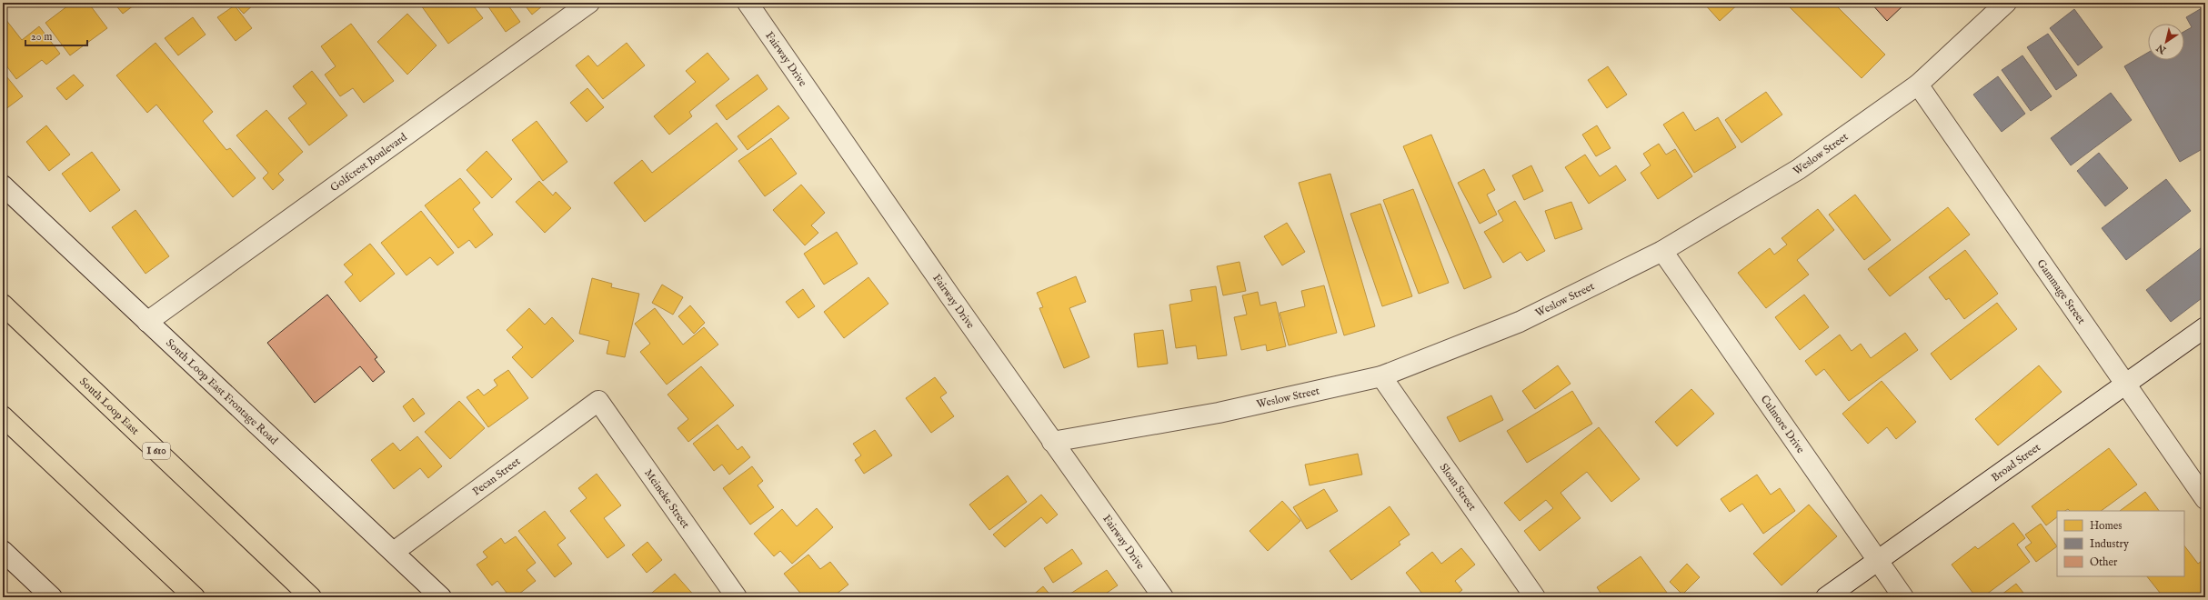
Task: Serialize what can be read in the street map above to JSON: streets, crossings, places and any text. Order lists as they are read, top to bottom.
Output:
{
  "streets": {
    "highway": ["South Loop East", "I 610"],
    "street": [
      "Fairway Drive",
      "Weslow Street",
      "Golfcrest Boulevard",
      "Gammage Street",
      "South Loop East Frontage Road",
      "Culmore Drive",
      "Broad Street",
      "Pecan Street",
      "Sloan Street",
      "Meineke Street"
    ]
  },
  "crossings": [
    ["Fairway Drive", "Weslow Street"],
    ["Weslow Street", "Gammage Street"],
    ["Weslow Street", "Culmore Drive"],
    ["Weslow Street", "Sloan Street"],
    ["Golfcrest Boulevard", "South Loop East Frontage Road"],
    ["Gammage Street", "Broad Street"],
    ["South Loop East Frontage Road", "Pecan Street"],
    ["Culmore Drive", "Broad Street"],
    ["Pecan Street", "Meineke Street"]
  ],
  "legend": ["Homes", "Industry", "Other"],
  "scale_bar": "20 m",
  "north": "bottom left"
}
